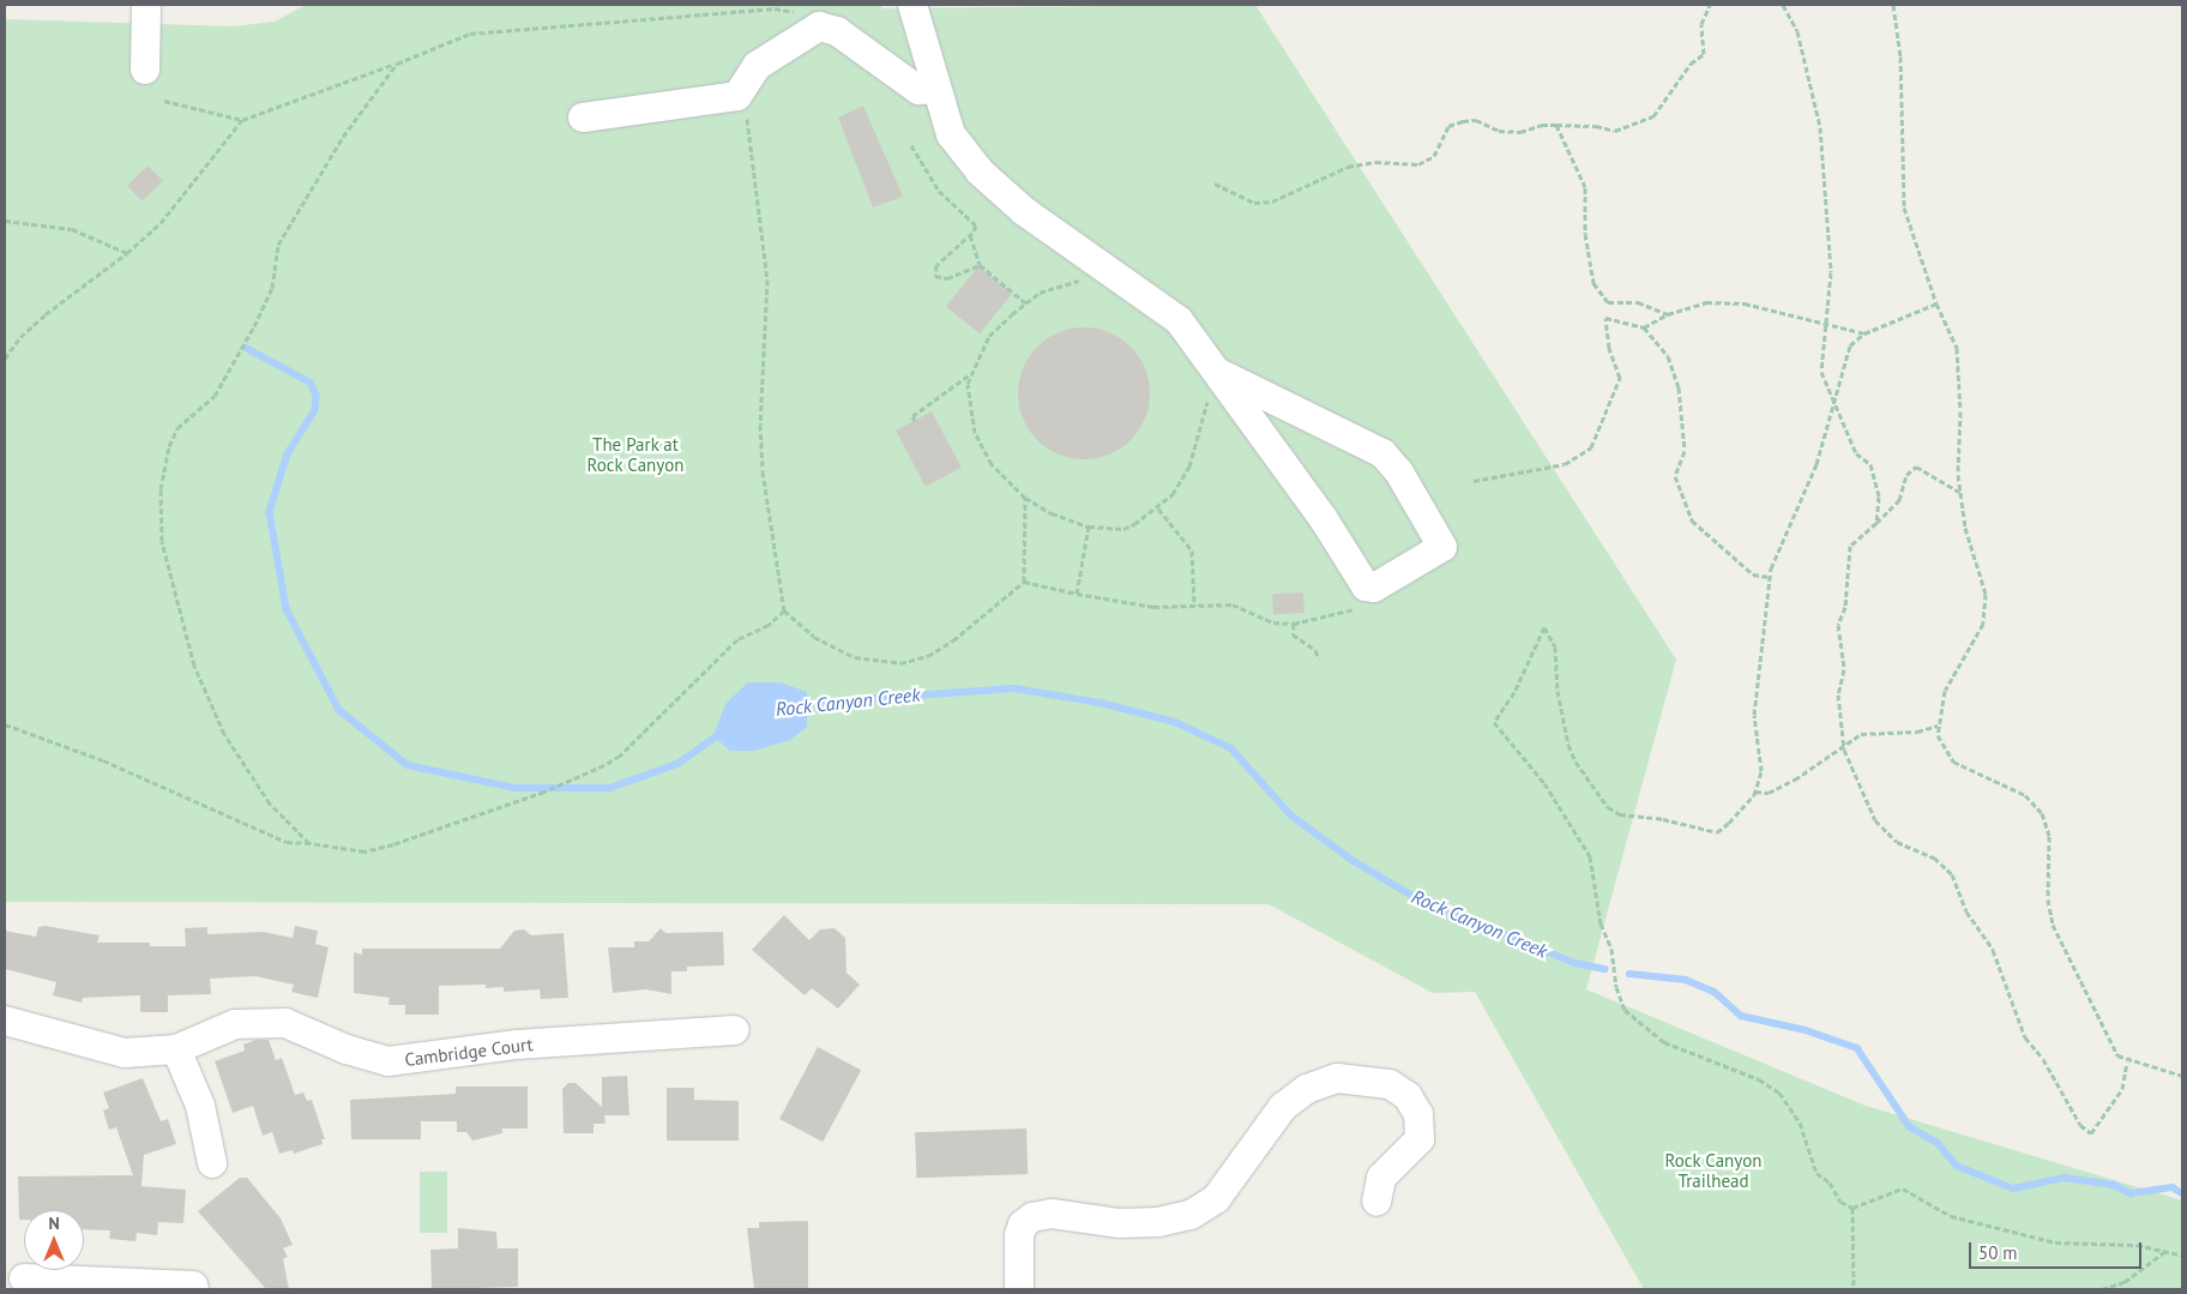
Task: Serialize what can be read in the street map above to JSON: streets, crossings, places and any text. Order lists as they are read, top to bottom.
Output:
{
  "streets": {
    "street": ["Cambridge Court"]
  },
  "water": ["Rock Canyon Creek"],
  "parks": ["The Park at Rock Canyon", "Rock Canyon Trailhead"],
  "scale_bar": "50 m",
  "north": "top"
}
